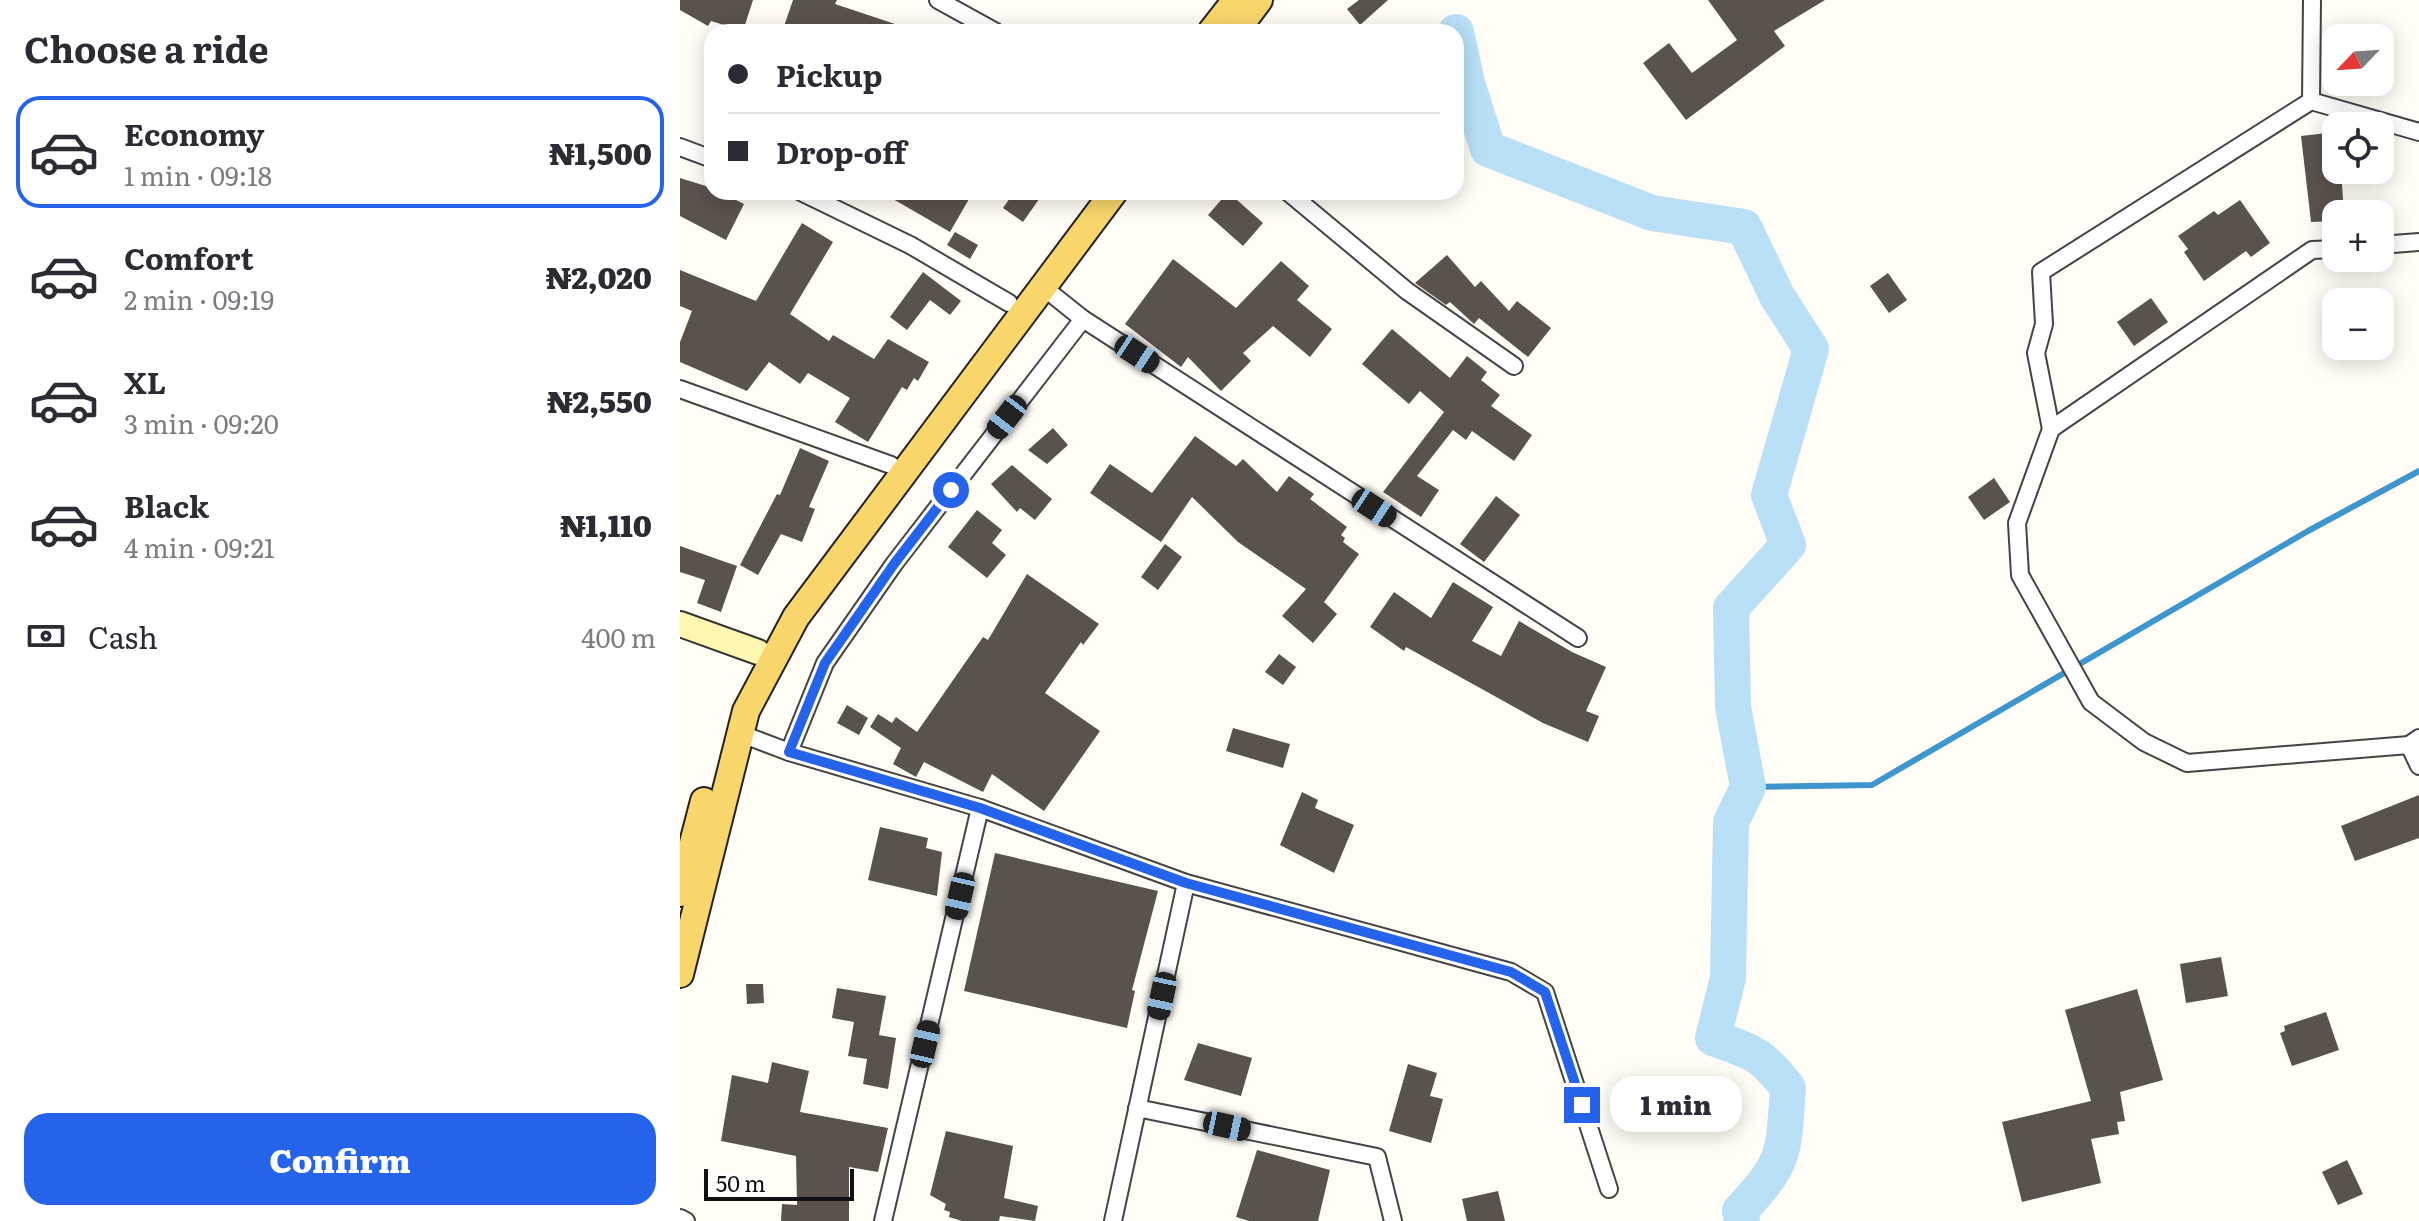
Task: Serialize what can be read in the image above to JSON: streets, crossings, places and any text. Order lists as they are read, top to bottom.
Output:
{
  "scale_bar": "50 m",
  "north": "bottom left",
  "page": {
    "heading": "Choose a ride",
    "map_buttons": ["+", "−"],
    "banner": ["Pickup", "Drop-off"],
    "list": [
      {
        "name": "Economy",
        "note": "1 min · 09:18",
        "value": "₦1,500"
      },
      {
        "name": "Comfort",
        "note": "2 min · 09:19",
        "value": "₦2,020"
      },
      {
        "name": "XL",
        "note": "3 min · 09:20",
        "value": "₦2,550"
      },
      {
        "name": "Black",
        "note": "4 min · 09:21",
        "value": "₦1,110"
      }
    ],
    "pay": ["Cash", "400 m"],
    "bubble": "1 min",
    "buttons": "Confirm",
    "scale": "50 m"
  }
}
